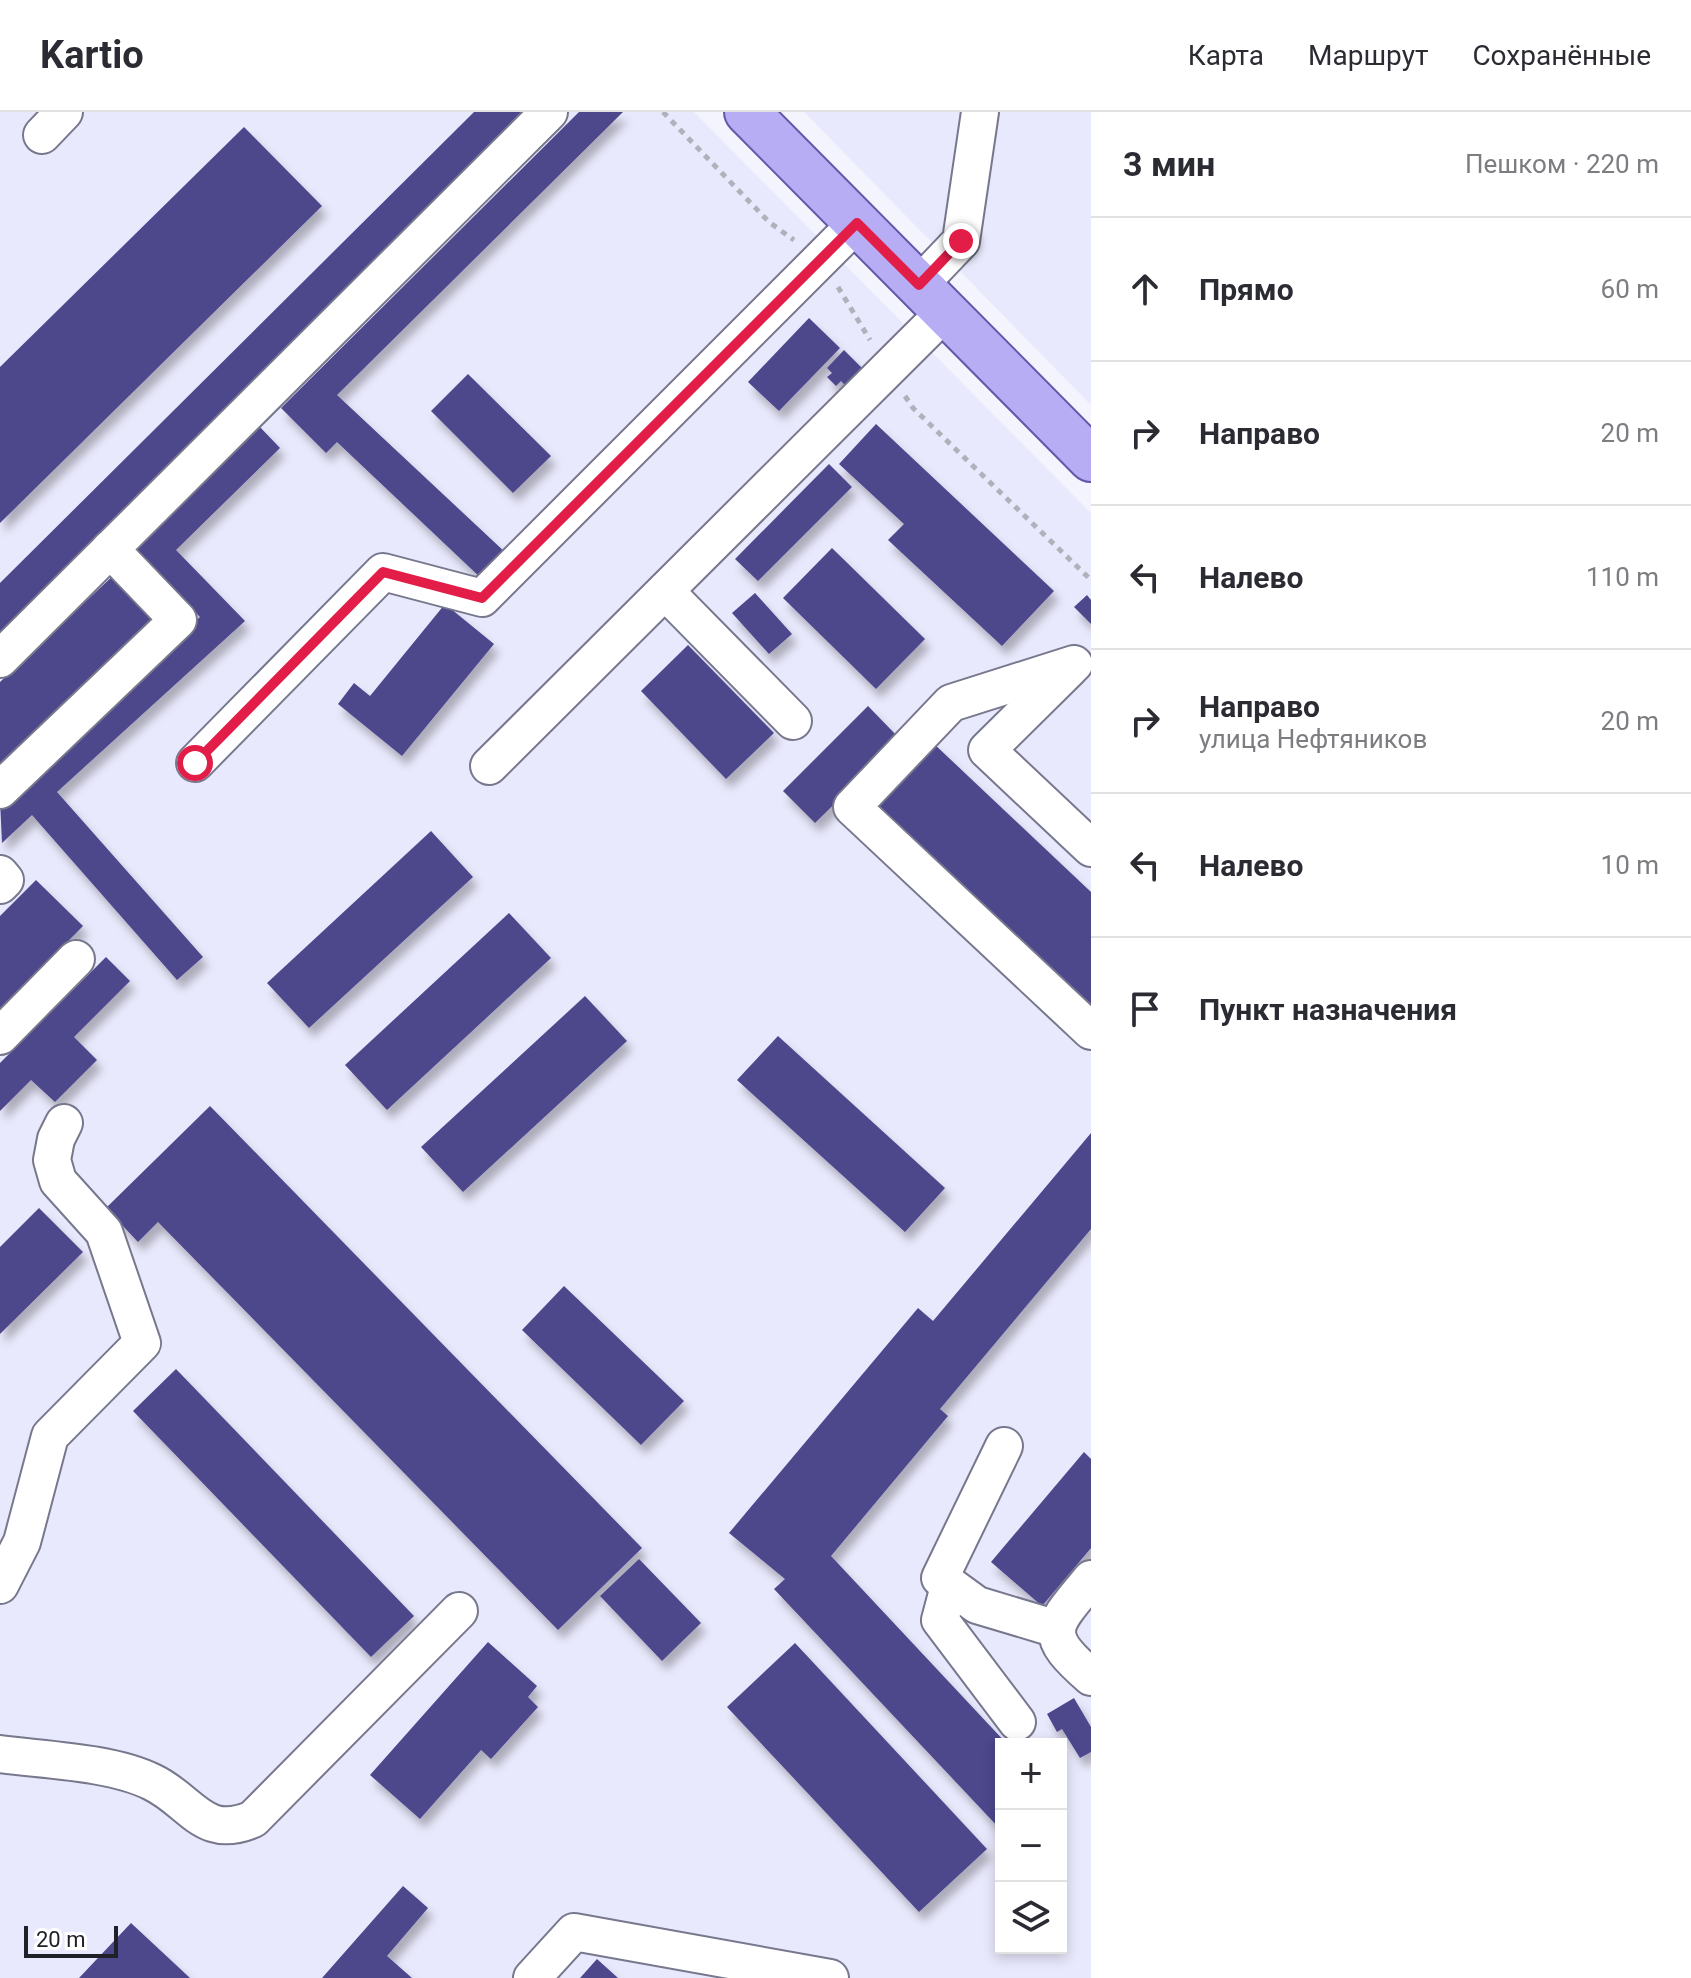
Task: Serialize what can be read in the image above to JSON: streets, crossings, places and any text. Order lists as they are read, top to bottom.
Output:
{
  "scale_bar": "20 m",
  "page": {
    "header": "Kartio",
    "nav": ["Карта", "Маршрут", "Сохранённые"],
    "heading": ["3 мин", "Пешком · 220 m"],
    "list": [
      ["Прямо", "60 m"],
      ["Направо", "20 m"],
      ["Налево", "110 m"],
      ["Направо", "улица Нефтяников", "20 m"],
      ["Налево", "10 m"],
      "Пункт назначения"
    ],
    "map_buttons": ["+", "−"],
    "scale": "20 m"
  }
}
